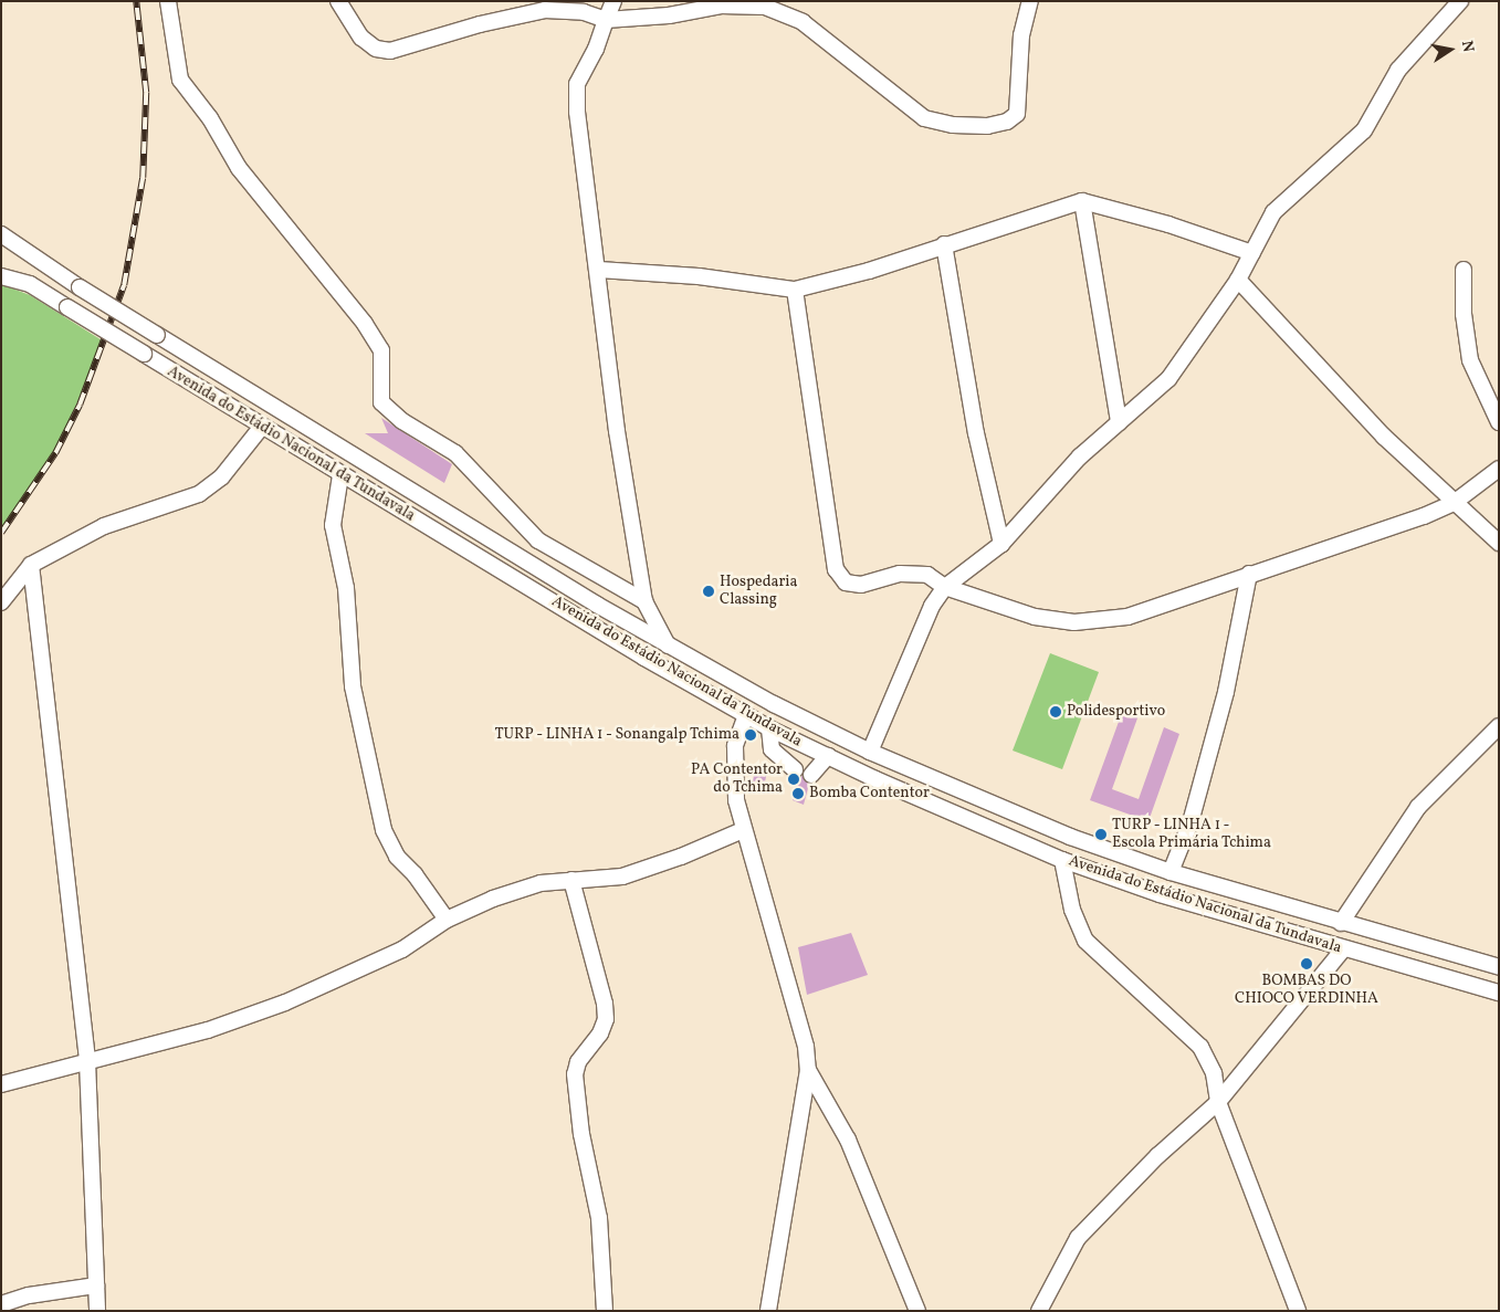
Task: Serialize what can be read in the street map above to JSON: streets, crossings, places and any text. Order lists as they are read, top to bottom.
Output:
{
  "streets": {
    "street": ["Avenida do Estádio Nacional da Tundavala"]
  },
  "places": [
    "Hospedaria Classing",
    "Polidesportivo",
    "TURP - LINHA 1 - Sonangalp Tchima",
    "PA Contentor do Tchima",
    "Bomba Contentor",
    "TURP - LINHA 1 - Escola Primária Tchima",
    "BOMBAS DO CHIOCO VERDINHA"
  ],
  "north": "right"
}
